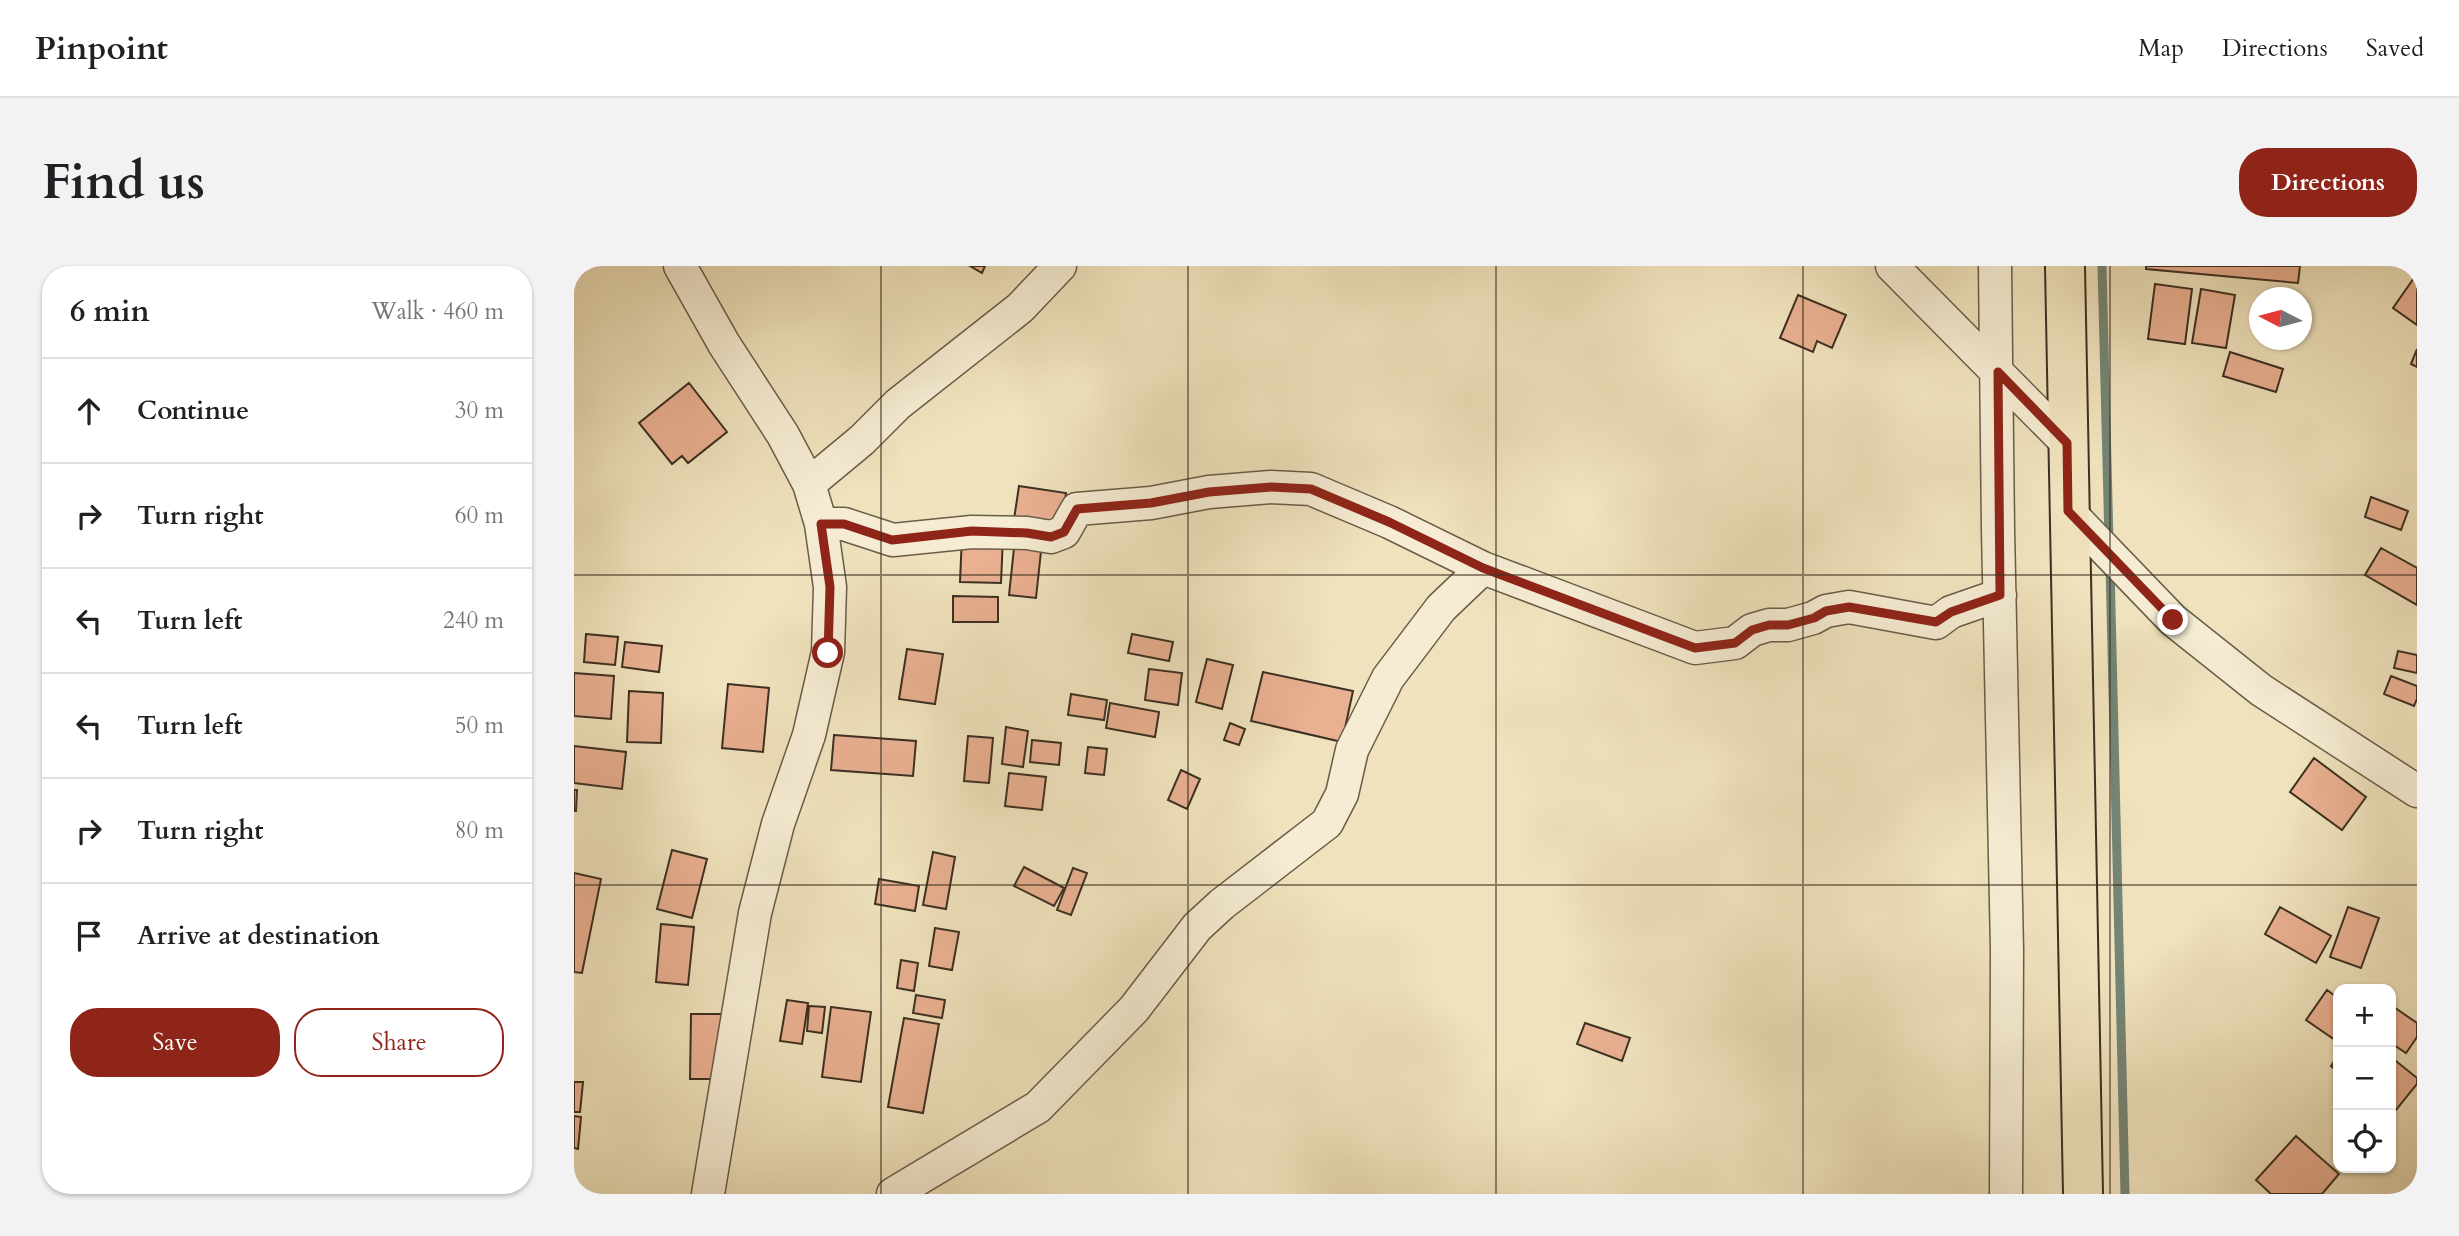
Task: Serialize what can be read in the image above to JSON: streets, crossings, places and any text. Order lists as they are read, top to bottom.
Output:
{
  "north": "left",
  "page": {
    "header": "Pinpoint",
    "nav": ["Map", "Directions", "Saved"],
    "buttons": [
      "Directions",
      ["Save", "Share"]
    ],
    "title": "Find us",
    "heading": ["6 min", "Walk · 460 m"],
    "list": [
      ["Continue", "30 m"],
      ["Turn right", "60 m"],
      ["Turn left", "240 m"],
      ["Turn left", "50 m"],
      ["Turn right", "80 m"],
      "Arrive at destination"
    ],
    "map_buttons": ["+", "−"]
  }
}
